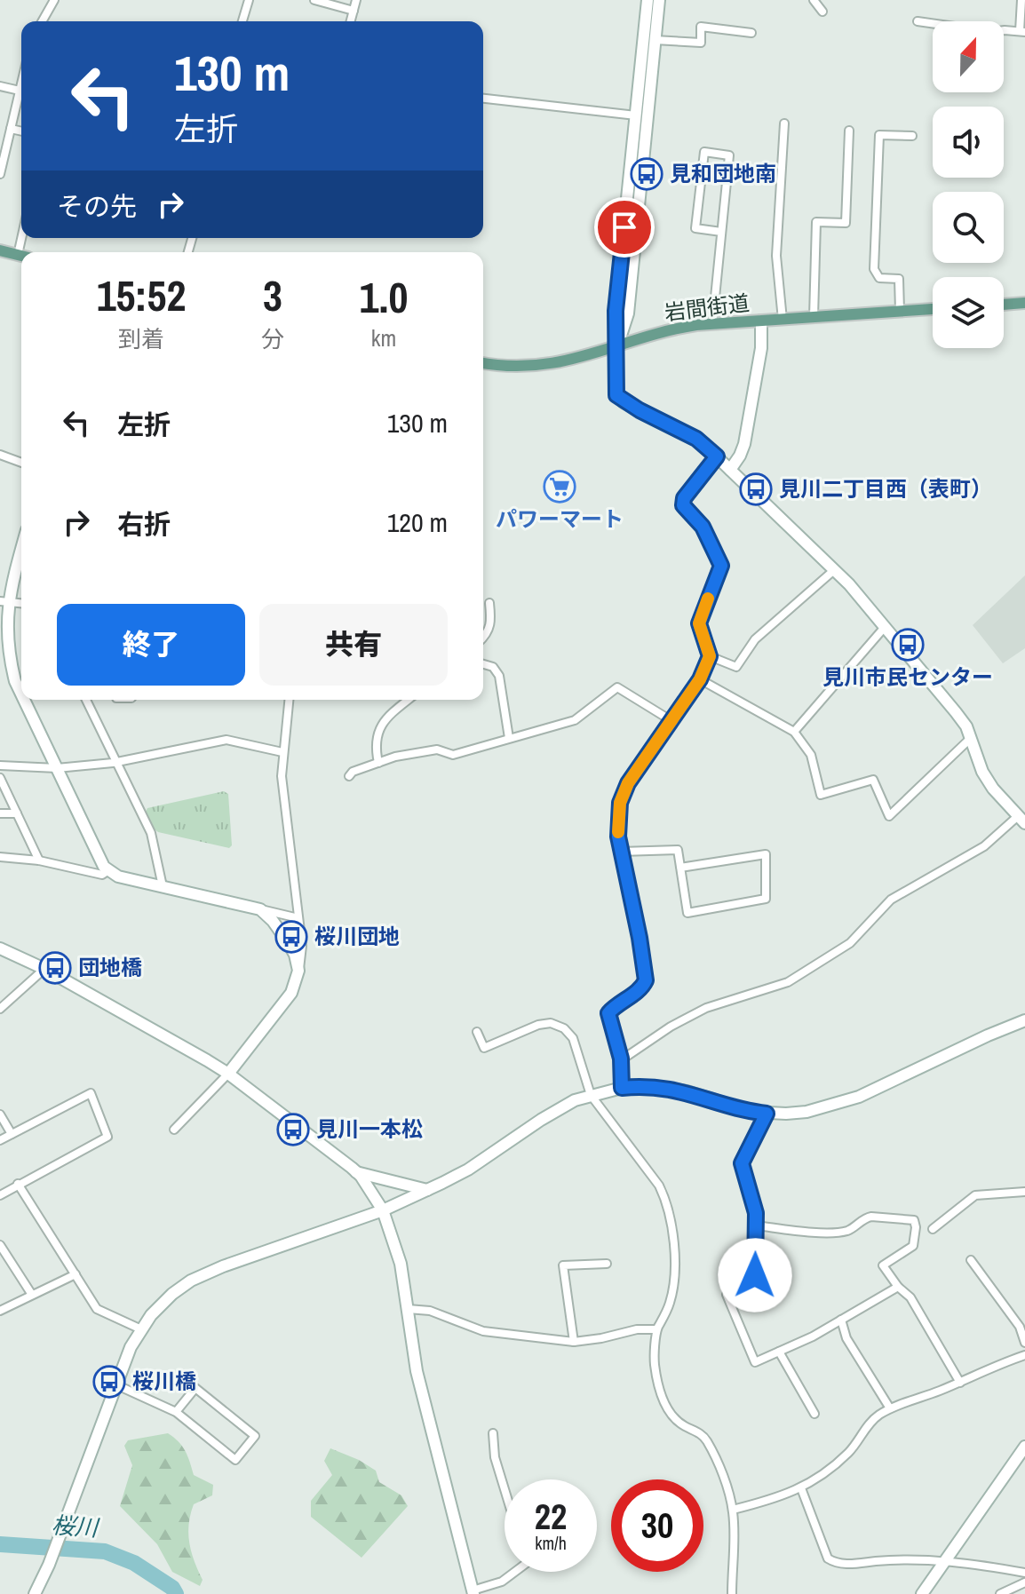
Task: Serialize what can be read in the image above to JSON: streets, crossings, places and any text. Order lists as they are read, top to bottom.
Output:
{
  "streets": {
    "main road": ["岩間街道"]
  },
  "water": ["桜川"],
  "places": {
    "bus stop": [
      "見和団地南",
      "見川二丁目西（表町）",
      "見川市民センター",
      "桜川団地",
      "団地橋",
      "見川一本松",
      "桜川橋"
    ],
    "supermarket": ["パワーマート"]
  },
  "north": "top",
  "page": {
    "turn": ["130 m", "左折"],
    "then": "その先",
    "eta": [
      "15:52",
      "到着",
      "3",
      "分",
      "1.0",
      "km"
    ],
    "list": [
      {
        "name": "左折",
        "value": "130 m"
      },
      {
        "name": "右折",
        "value": "120 m"
      }
    ],
    "buttons": ["終了", "共有"],
    "speed": "22 km/h",
    "limit": "30"
  }
}
